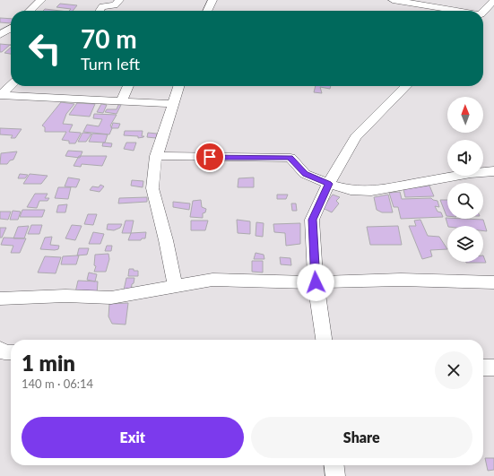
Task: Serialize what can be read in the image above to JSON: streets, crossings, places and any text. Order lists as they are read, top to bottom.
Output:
{
  "north": "top",
  "page": {
    "turn": ["70 m", "Turn left"],
    "heading": ["1 min", "140 m · 06:14"],
    "buttons": ["Exit", "Share"]
  }
}
